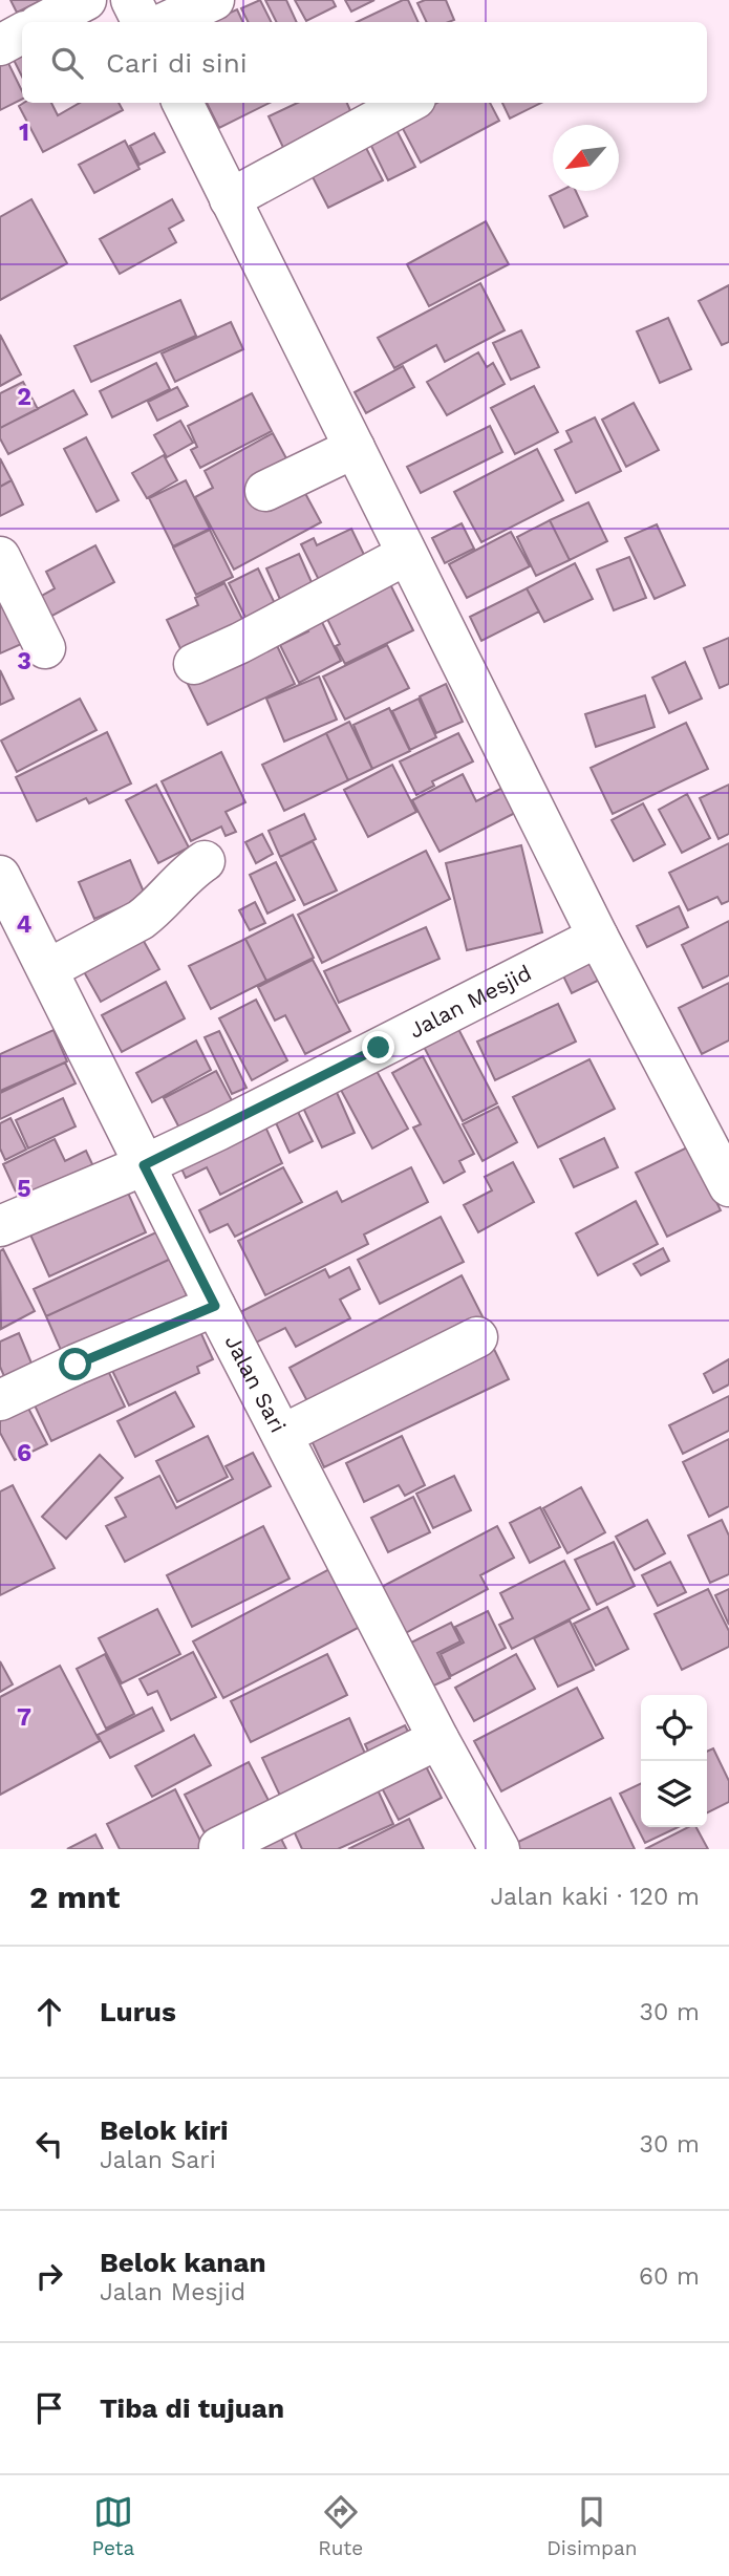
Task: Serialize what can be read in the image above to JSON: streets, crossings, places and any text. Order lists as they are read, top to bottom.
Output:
{
  "streets": {
    "street": ["Jalan Mesjid", "Jalan Sari"]
  },
  "crossings": [
    ["Jalan Mesjid", "Jalan Sari"]
  ],
  "north": "bottom left",
  "page": {
    "search": "Cari di sini",
    "heading": ["2 mnt", "Jalan kaki · 120 m"],
    "list": [
      ["Lurus", "30 m"],
      ["Belok kiri", "Jalan Sari", "30 m"],
      ["Belok kanan", "Jalan Mesjid", "60 m"],
      "Tiba di tujuan"
    ],
    "nav": ["Peta", "Rute", "Disimpan"]
  },
  "grid": {
    "rows": [
      "1",
      "2",
      "3",
      "4",
      "5",
      "6",
      "7"
    ]
  }
}
